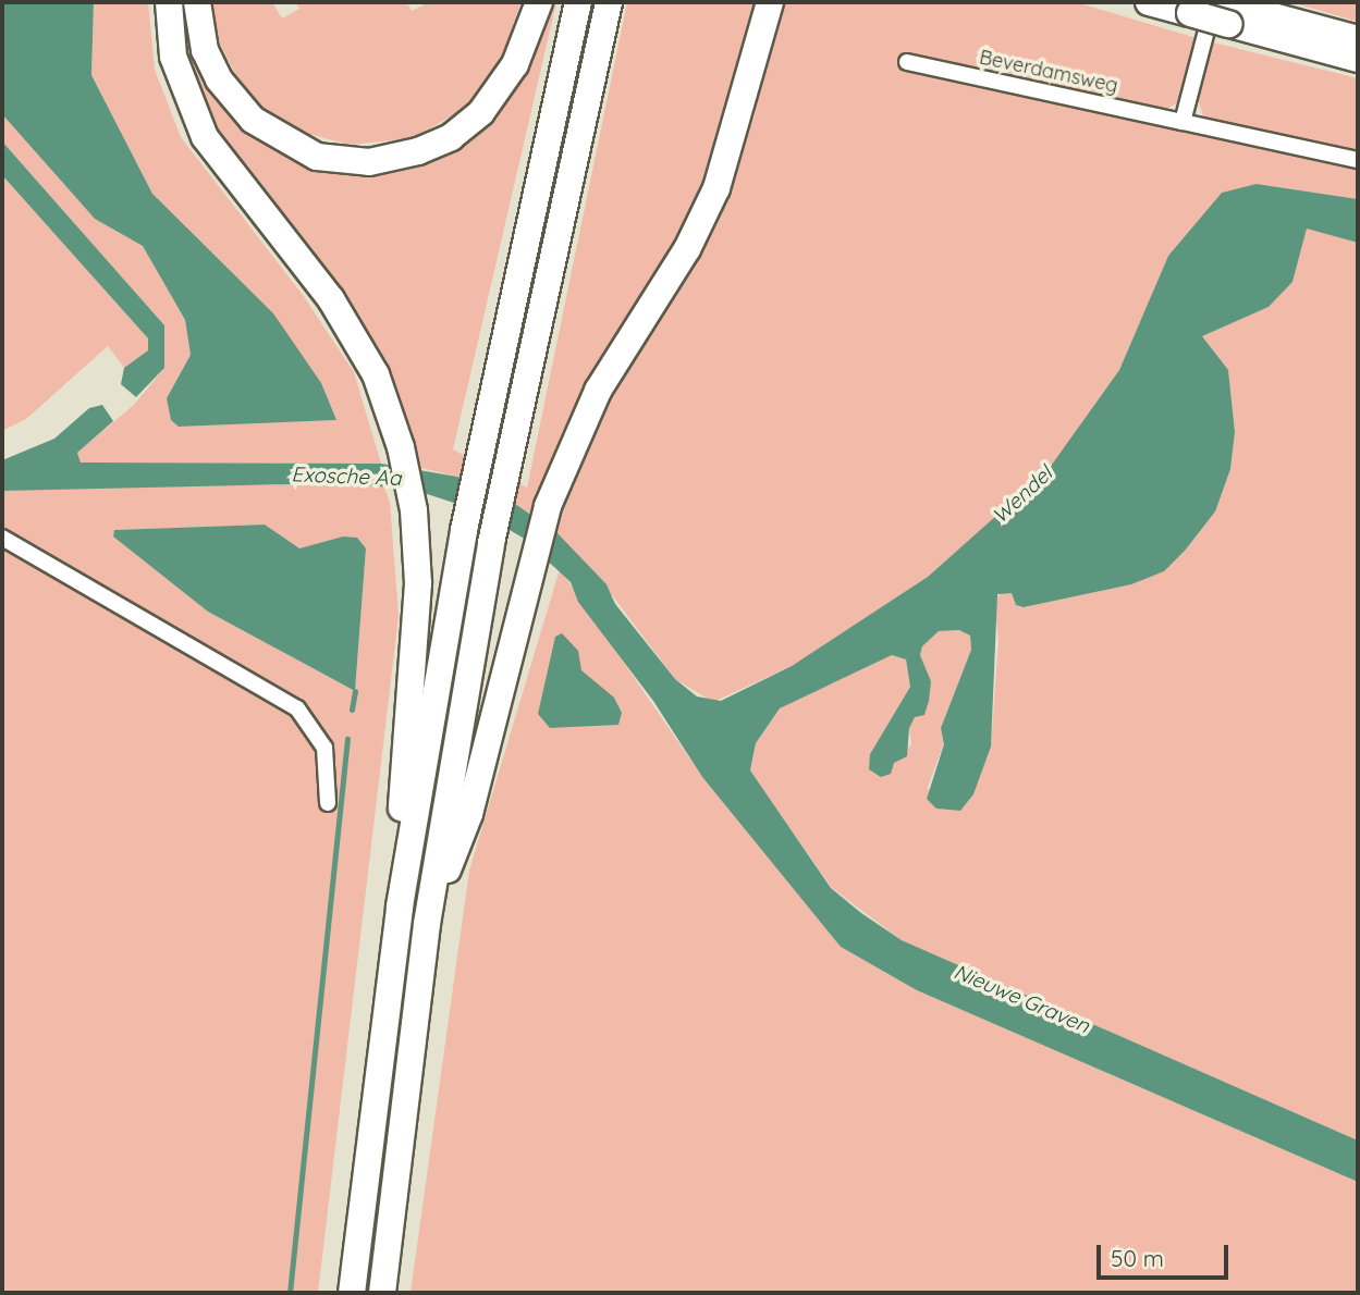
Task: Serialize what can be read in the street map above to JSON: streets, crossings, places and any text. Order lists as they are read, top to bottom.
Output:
{
  "streets": {
    "street": ["Beverdamsweg"]
  },
  "water": ["Exosche Aa", "Wendel", "Nieuwe Graven"],
  "scale_bar": "50 m"
}
